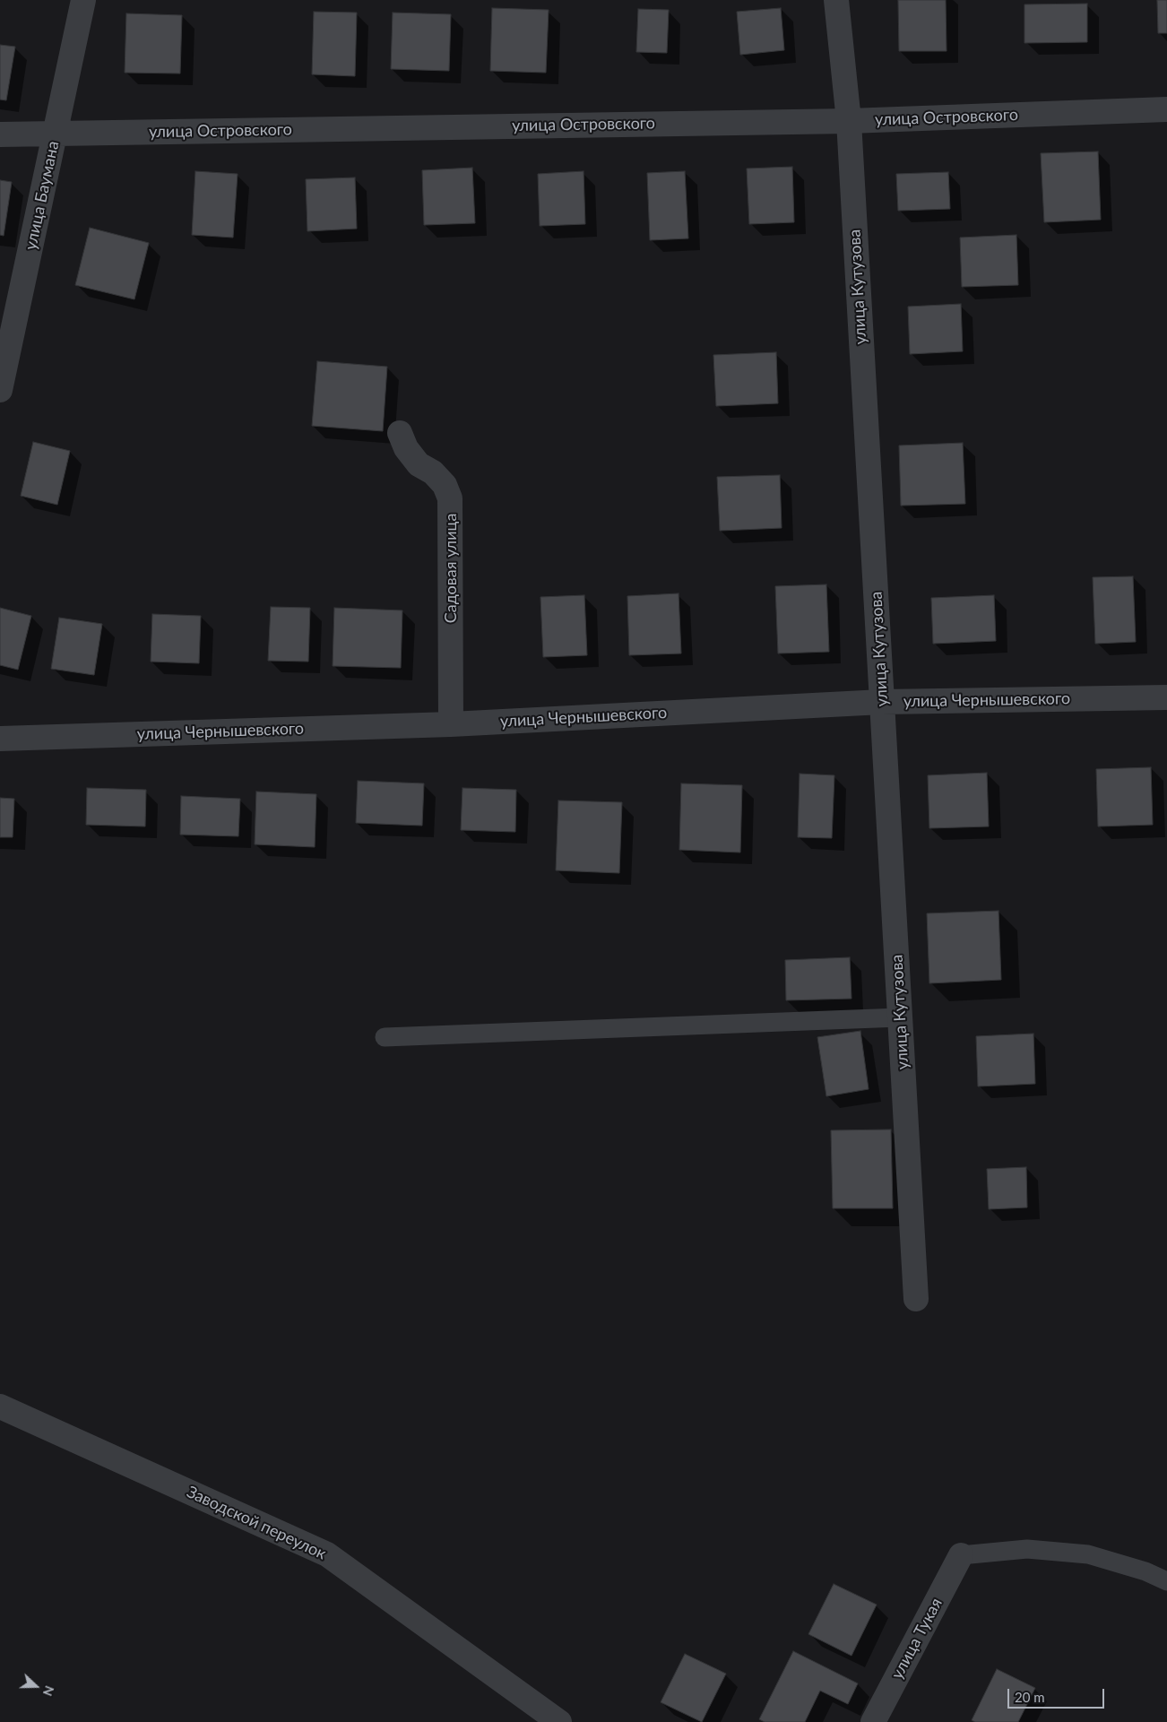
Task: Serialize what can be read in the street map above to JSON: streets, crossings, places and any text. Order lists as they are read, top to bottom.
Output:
{
  "streets": {
    "street": [
      "улица Островского",
      "улица Баумана",
      "улица Кутузова",
      "Садовая улица",
      "улица Чернышевского",
      "Заводской переулок",
      "улица Тукая"
    ]
  },
  "crossings": [
    ["улица Островского", "улица Баумана"],
    ["улица Островского", "улица Кутузова"],
    ["улица Кутузова", "улица Чернышевского"],
    ["Садовая улица", "улица Чернышевского"]
  ],
  "scale_bar": "20 m",
  "north": "right"
}
